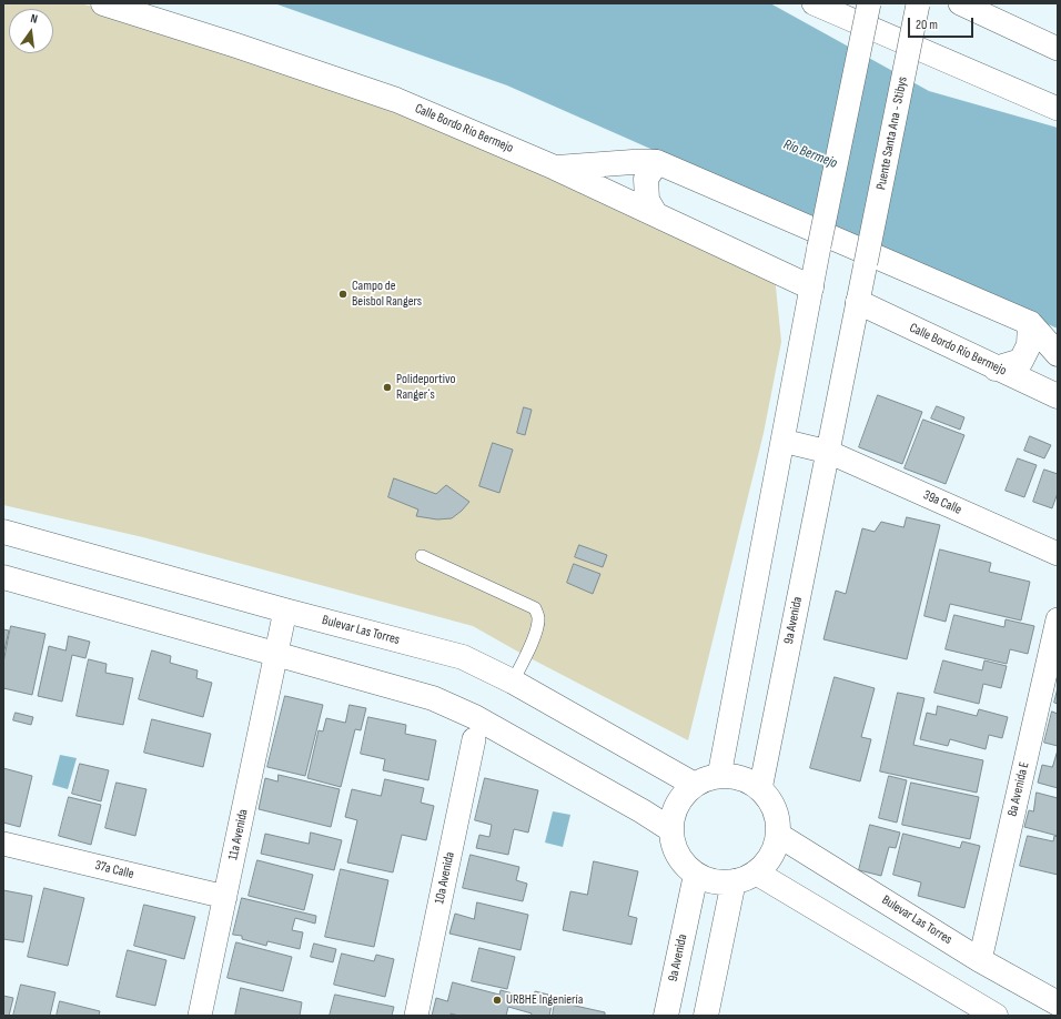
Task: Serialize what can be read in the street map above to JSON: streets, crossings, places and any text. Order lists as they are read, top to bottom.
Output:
{
  "streets": {
    "street": [
      "Calle Bordo Río Bermejo",
      "Puente Santa Ana - Stibys",
      "39a Calle",
      "9a Avenida",
      "Bulevar Las Torres",
      "8a Avenida E",
      "11a Avenida",
      "37a Calle",
      "10a Avenida"
    ]
  },
  "crossings": [
    ["Calle Bordo Río Bermejo", "9a Avenida"],
    ["Puente Santa Ana - Stibys", "9a Avenida"],
    ["39a Calle", "9a Avenida"],
    ["9a Avenida", "Bulevar Las Torres"],
    ["Bulevar Las Torres", "8a Avenida E"],
    ["11a Avenida", "37a Calle"]
  ],
  "water": ["Río Bermejo"],
  "places": ["Campo de Beisbol Rangers", "Polideportivo Ranger´s", "URBHE Ingeniería"],
  "scale_bar": "20 m",
  "north": "top"
}
